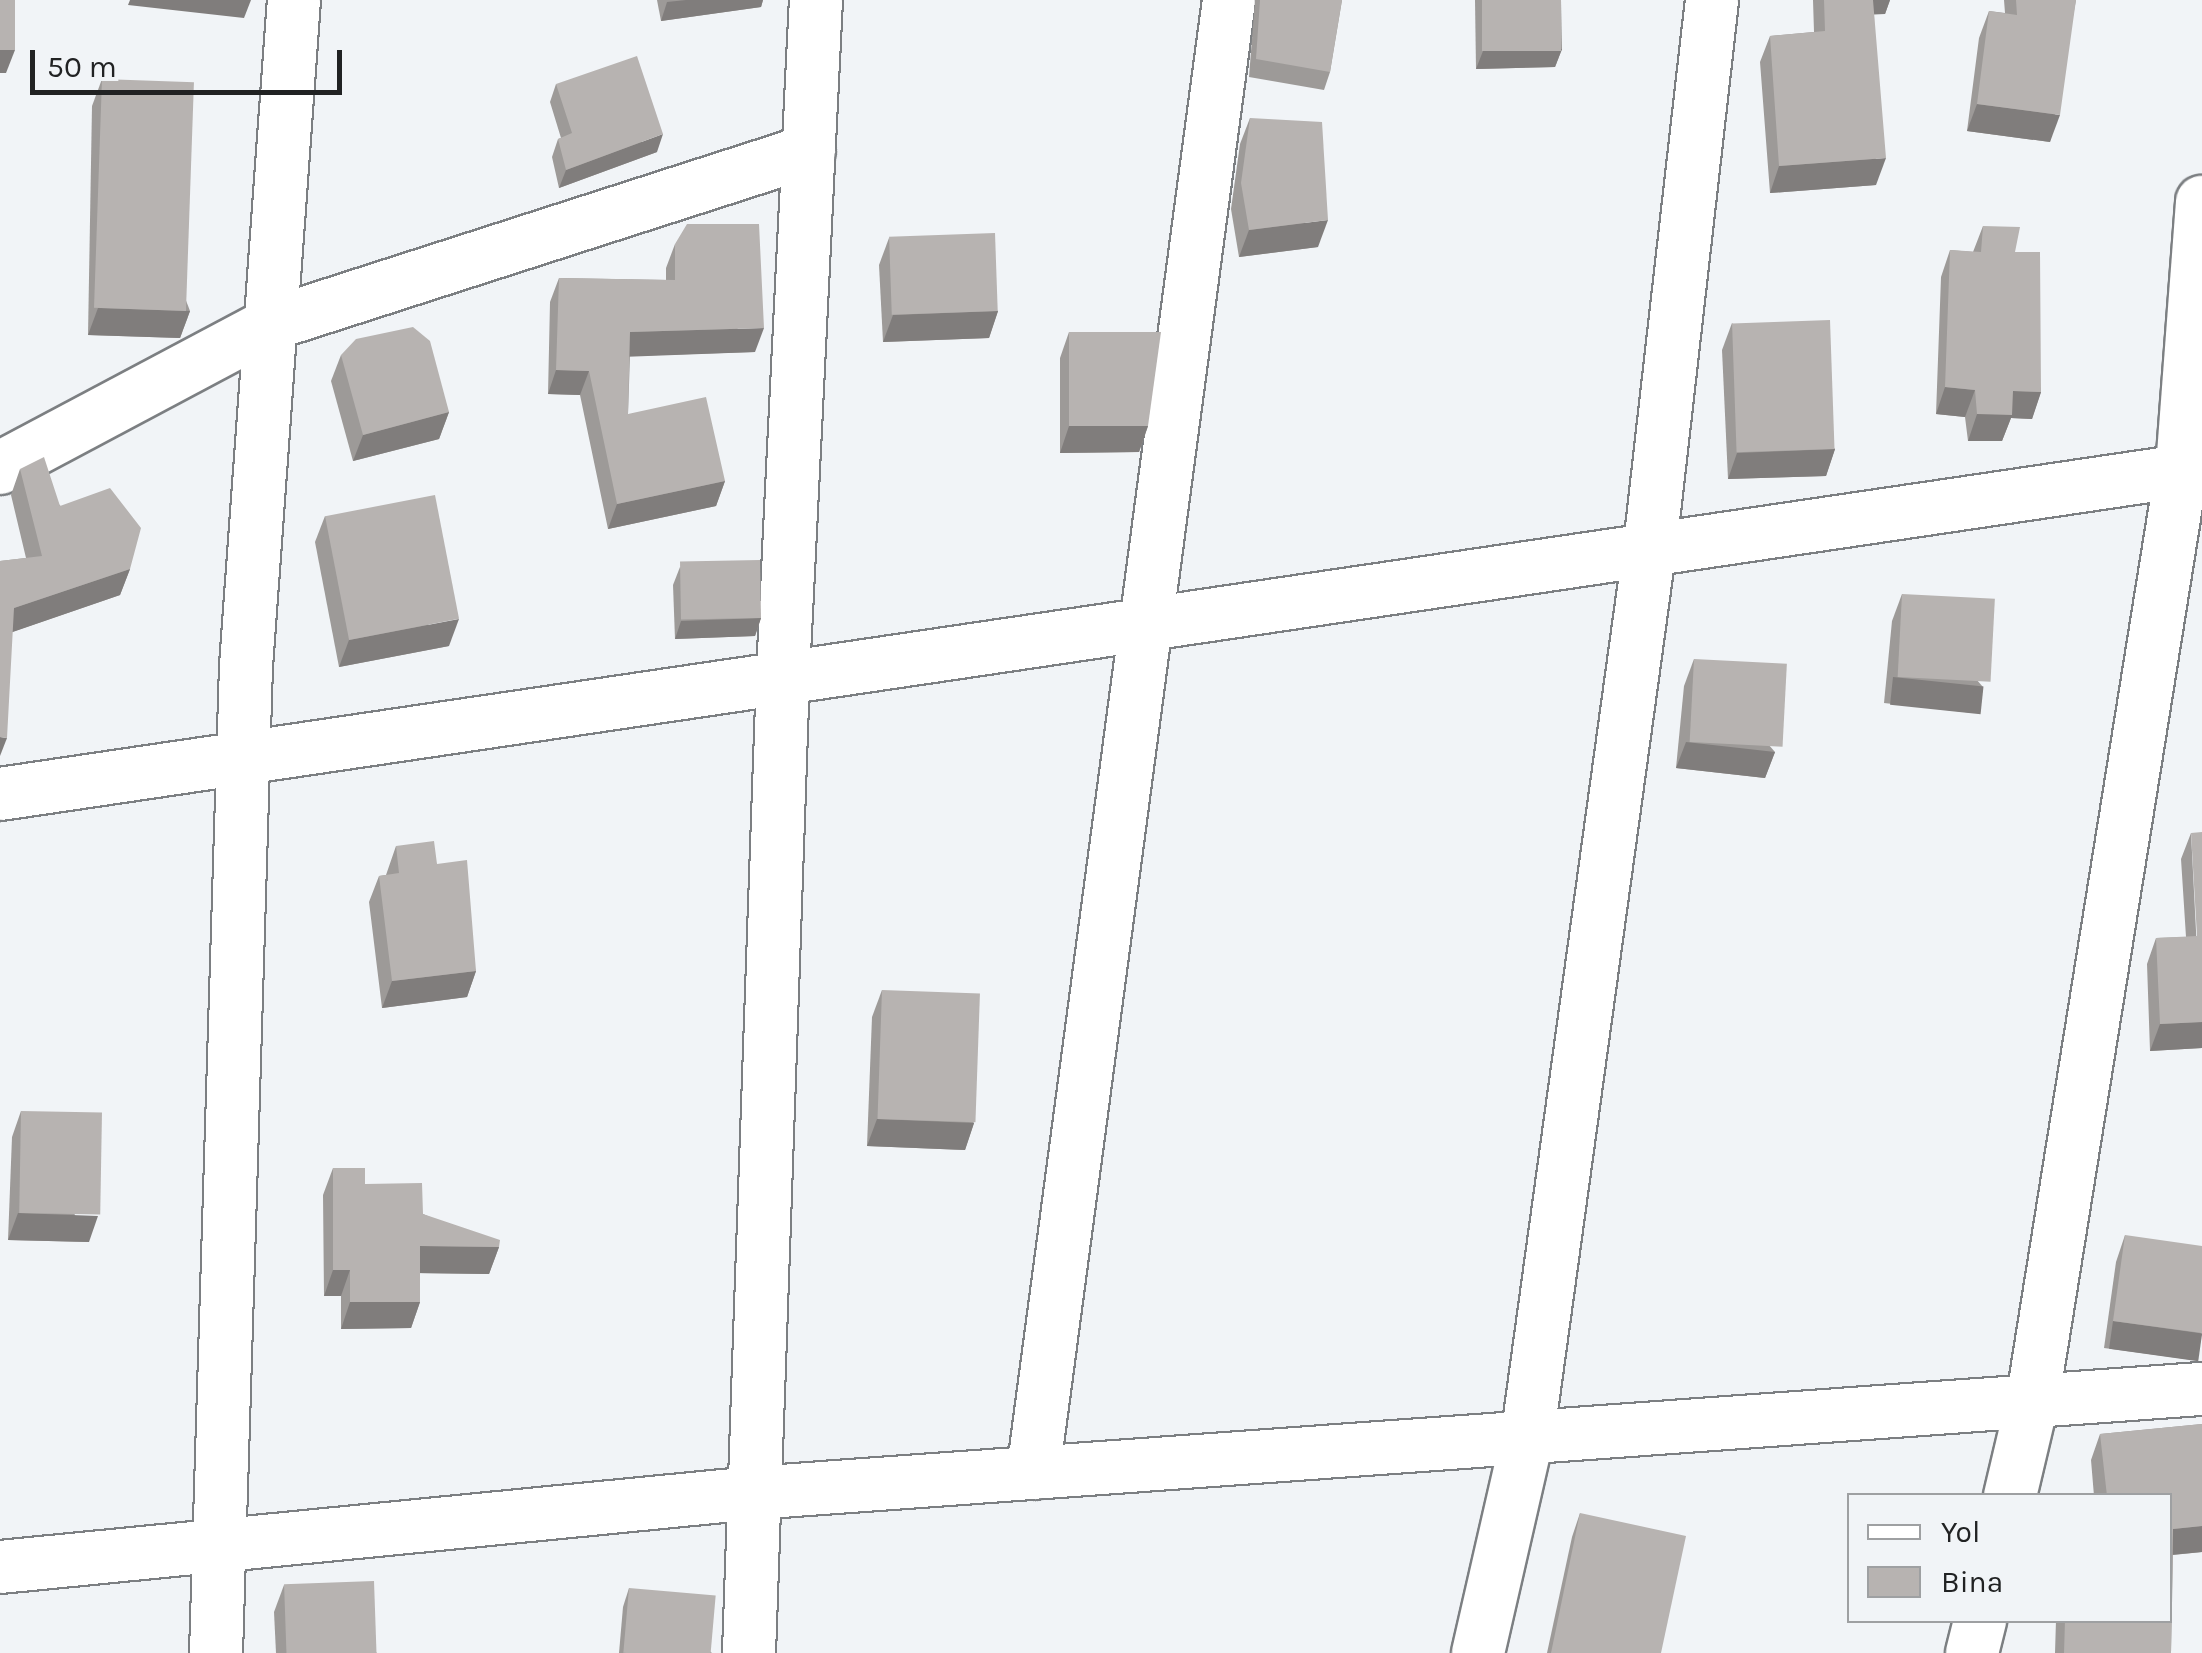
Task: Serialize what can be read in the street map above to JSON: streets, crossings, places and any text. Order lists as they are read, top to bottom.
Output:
{
  "legend": ["Yol", "Bina"],
  "scale_bar": "50 m"
}
